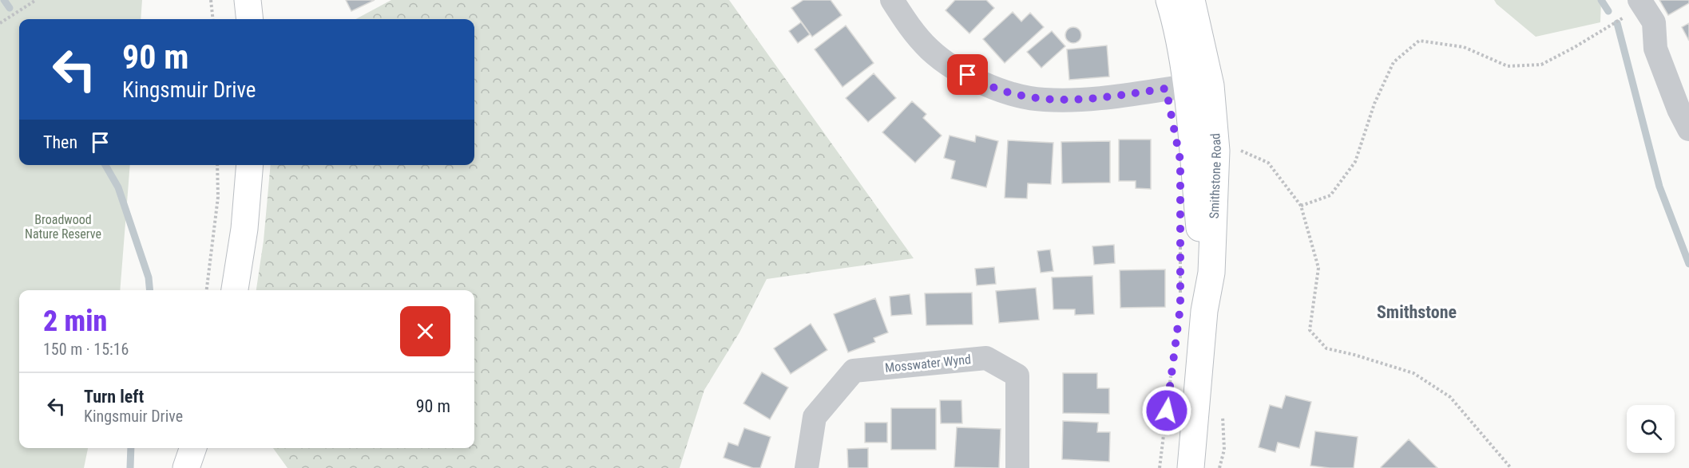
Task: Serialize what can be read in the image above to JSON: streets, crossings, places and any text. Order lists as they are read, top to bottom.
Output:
{
  "streets": {
    "street": ["Smithstone Road", "Mosswater Wynd"]
  },
  "districts": ["Smithstone"],
  "parks": ["Broadwood Nature Reserve"],
  "page": {
    "turn": ["90 m", "Kingsmuir Drive"],
    "then": "Then",
    "heading": ["2 min", "150 m · 15:16"],
    "list": [
      {
        "name": "Turn left",
        "note": "Kingsmuir Drive",
        "value": "90 m"
      }
    ]
  }
}
